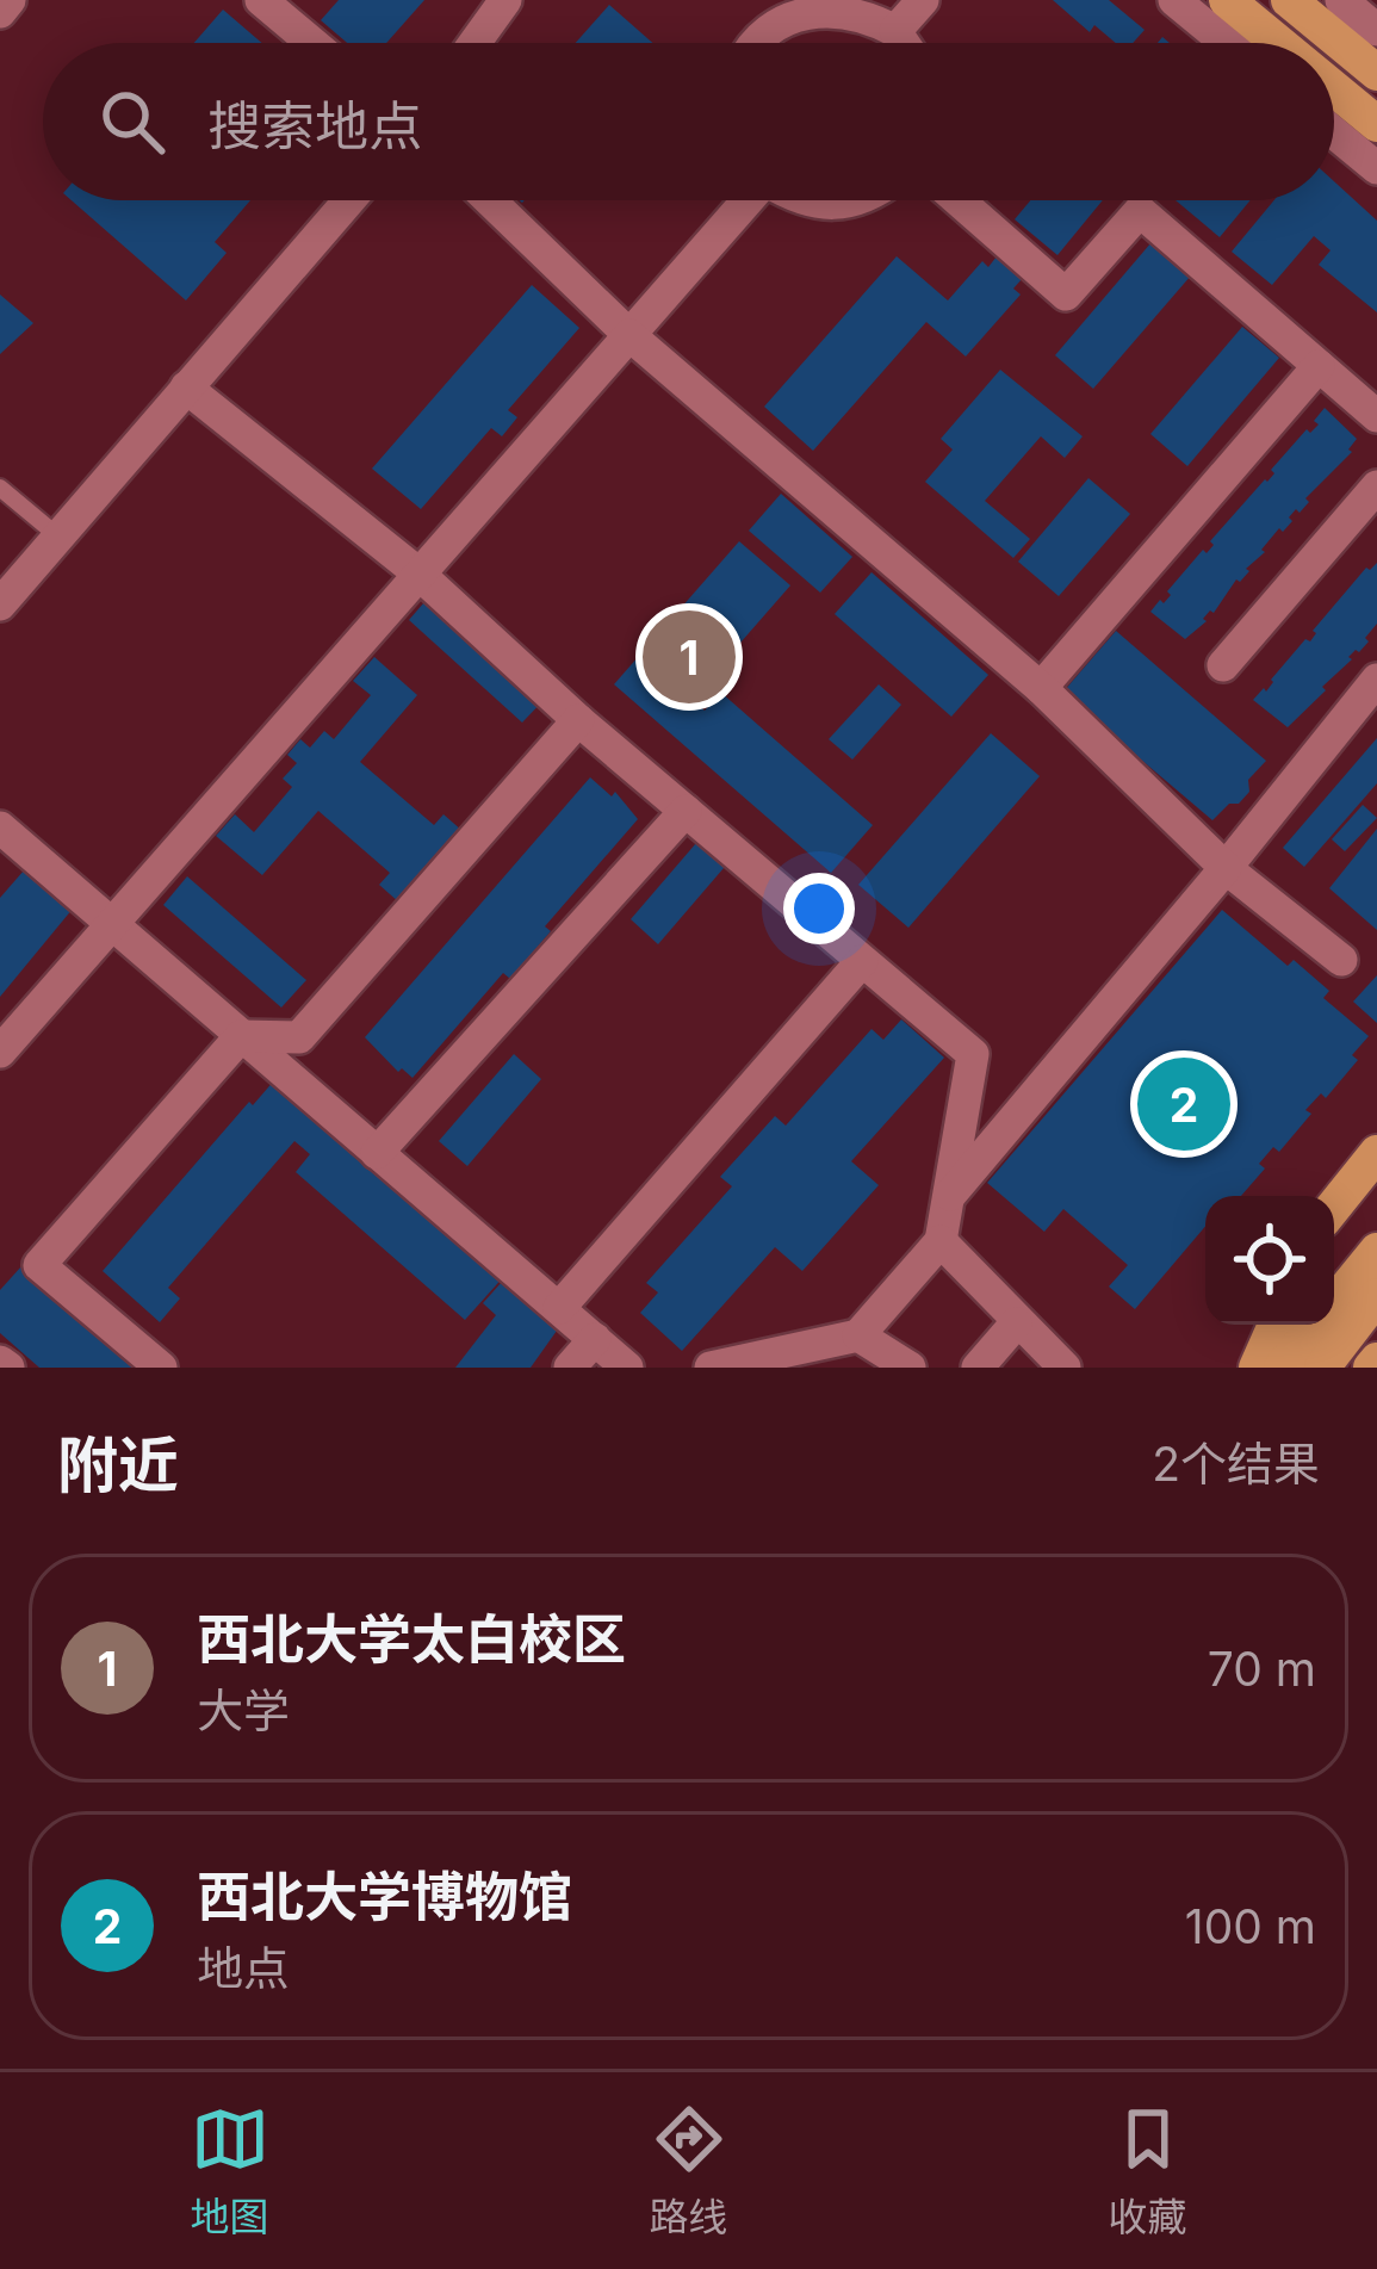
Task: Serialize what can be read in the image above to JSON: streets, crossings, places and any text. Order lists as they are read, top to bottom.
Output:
{
  "page": {
    "search": "搜索地点",
    "pins": ["1", "2"],
    "heading": ["附近", "2个结果"],
    "list": [
      {
        "mark": "1",
        "name": "西北大学太白校区",
        "note": "大学",
        "value": "70 m"
      },
      {
        "mark": "2",
        "name": "西北大学博物馆",
        "note": "地点",
        "value": "100 m"
      }
    ],
    "nav": ["地图", "路线", "收藏"]
  }
}
